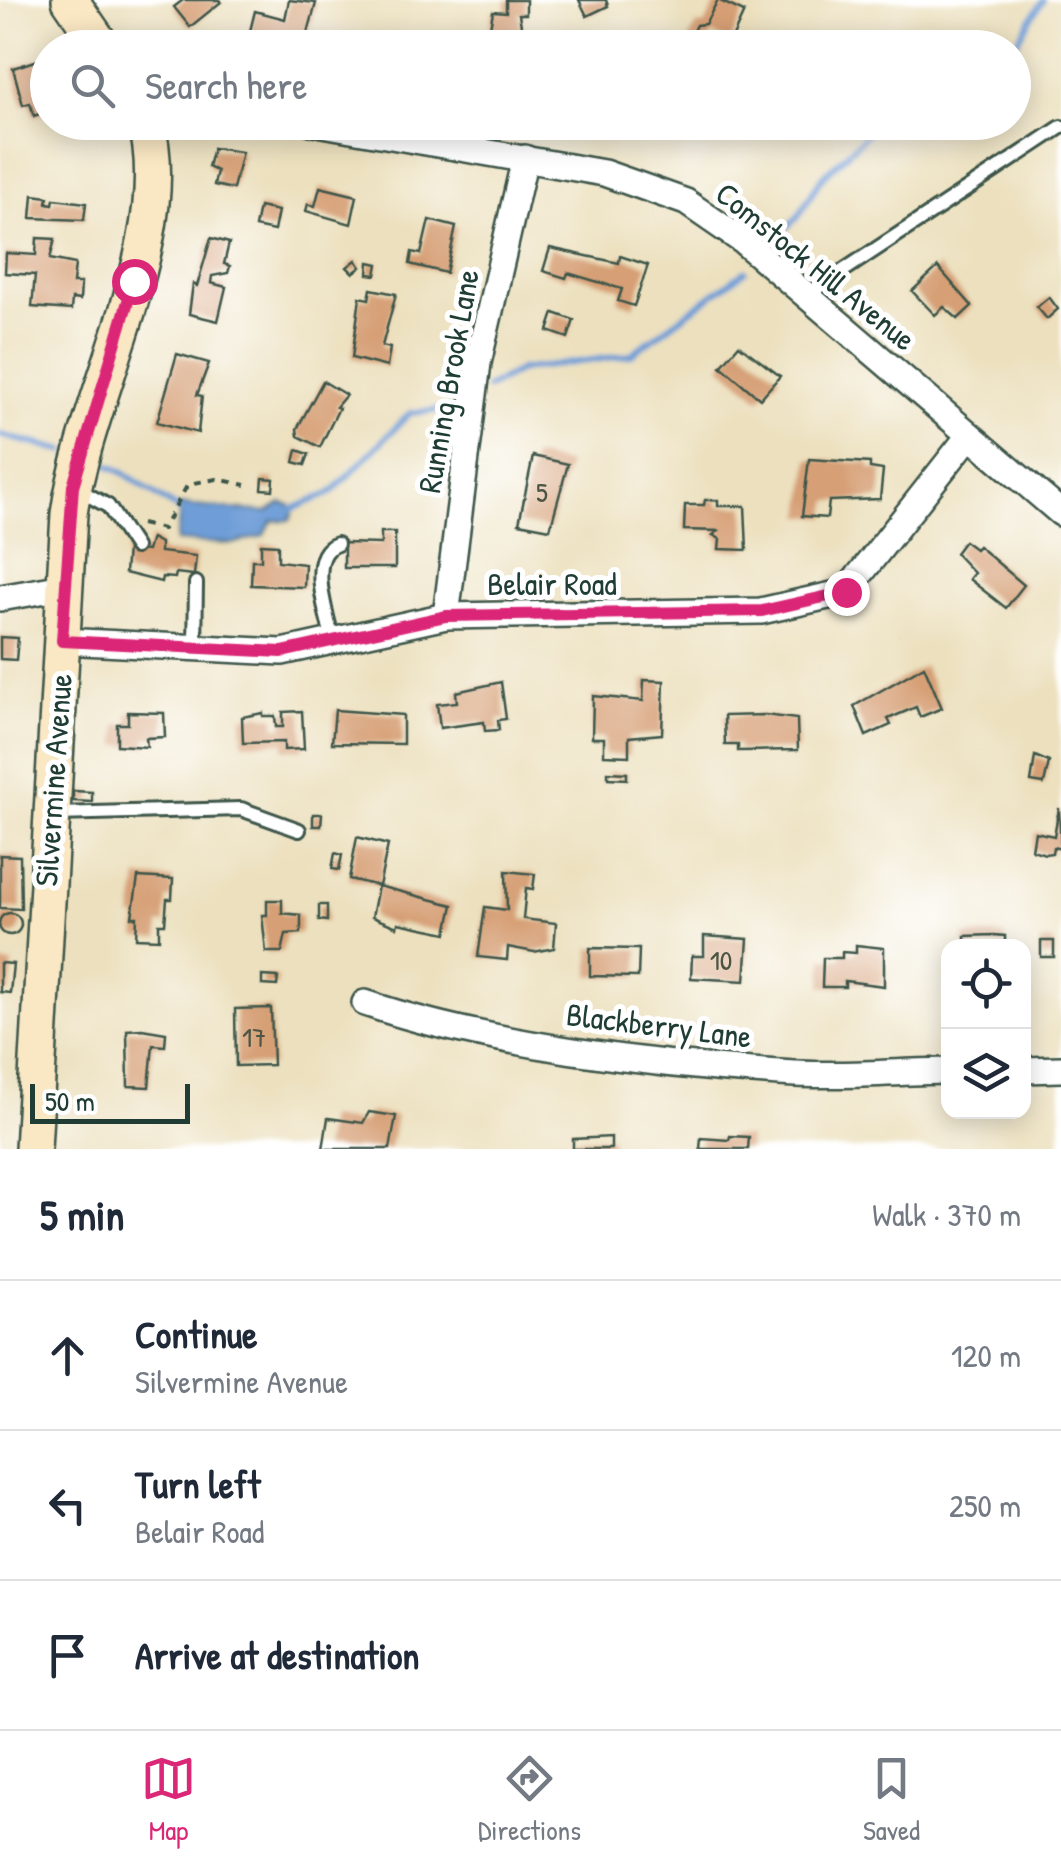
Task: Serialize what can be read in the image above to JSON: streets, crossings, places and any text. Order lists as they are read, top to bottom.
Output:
{
  "streets": {
    "street": [
      "Comstock Hill Avenue",
      "Running Brook Lane",
      "Belair Road",
      "Silvermine Avenue",
      "Blackberry Lane"
    ]
  },
  "crossings": [
    ["Comstock Hill Avenue", "Running Brook Lane"],
    ["Comstock Hill Avenue", "Belair Road"],
    ["Running Brook Lane", "Belair Road"],
    ["Belair Road", "Silvermine Avenue"]
  ],
  "house_numbers": ["5", "10", "17"],
  "scale_bar": "50 m",
  "page": {
    "search": "Search here",
    "scale": "50 m",
    "heading": ["5 min", "Walk · 370 m"],
    "list": [
      ["Continue", "Silvermine Avenue", "120 m"],
      ["Turn left", "Belair Road", "250 m"],
      "Arrive at destination"
    ],
    "nav": ["Map", "Directions", "Saved"]
  }
}
